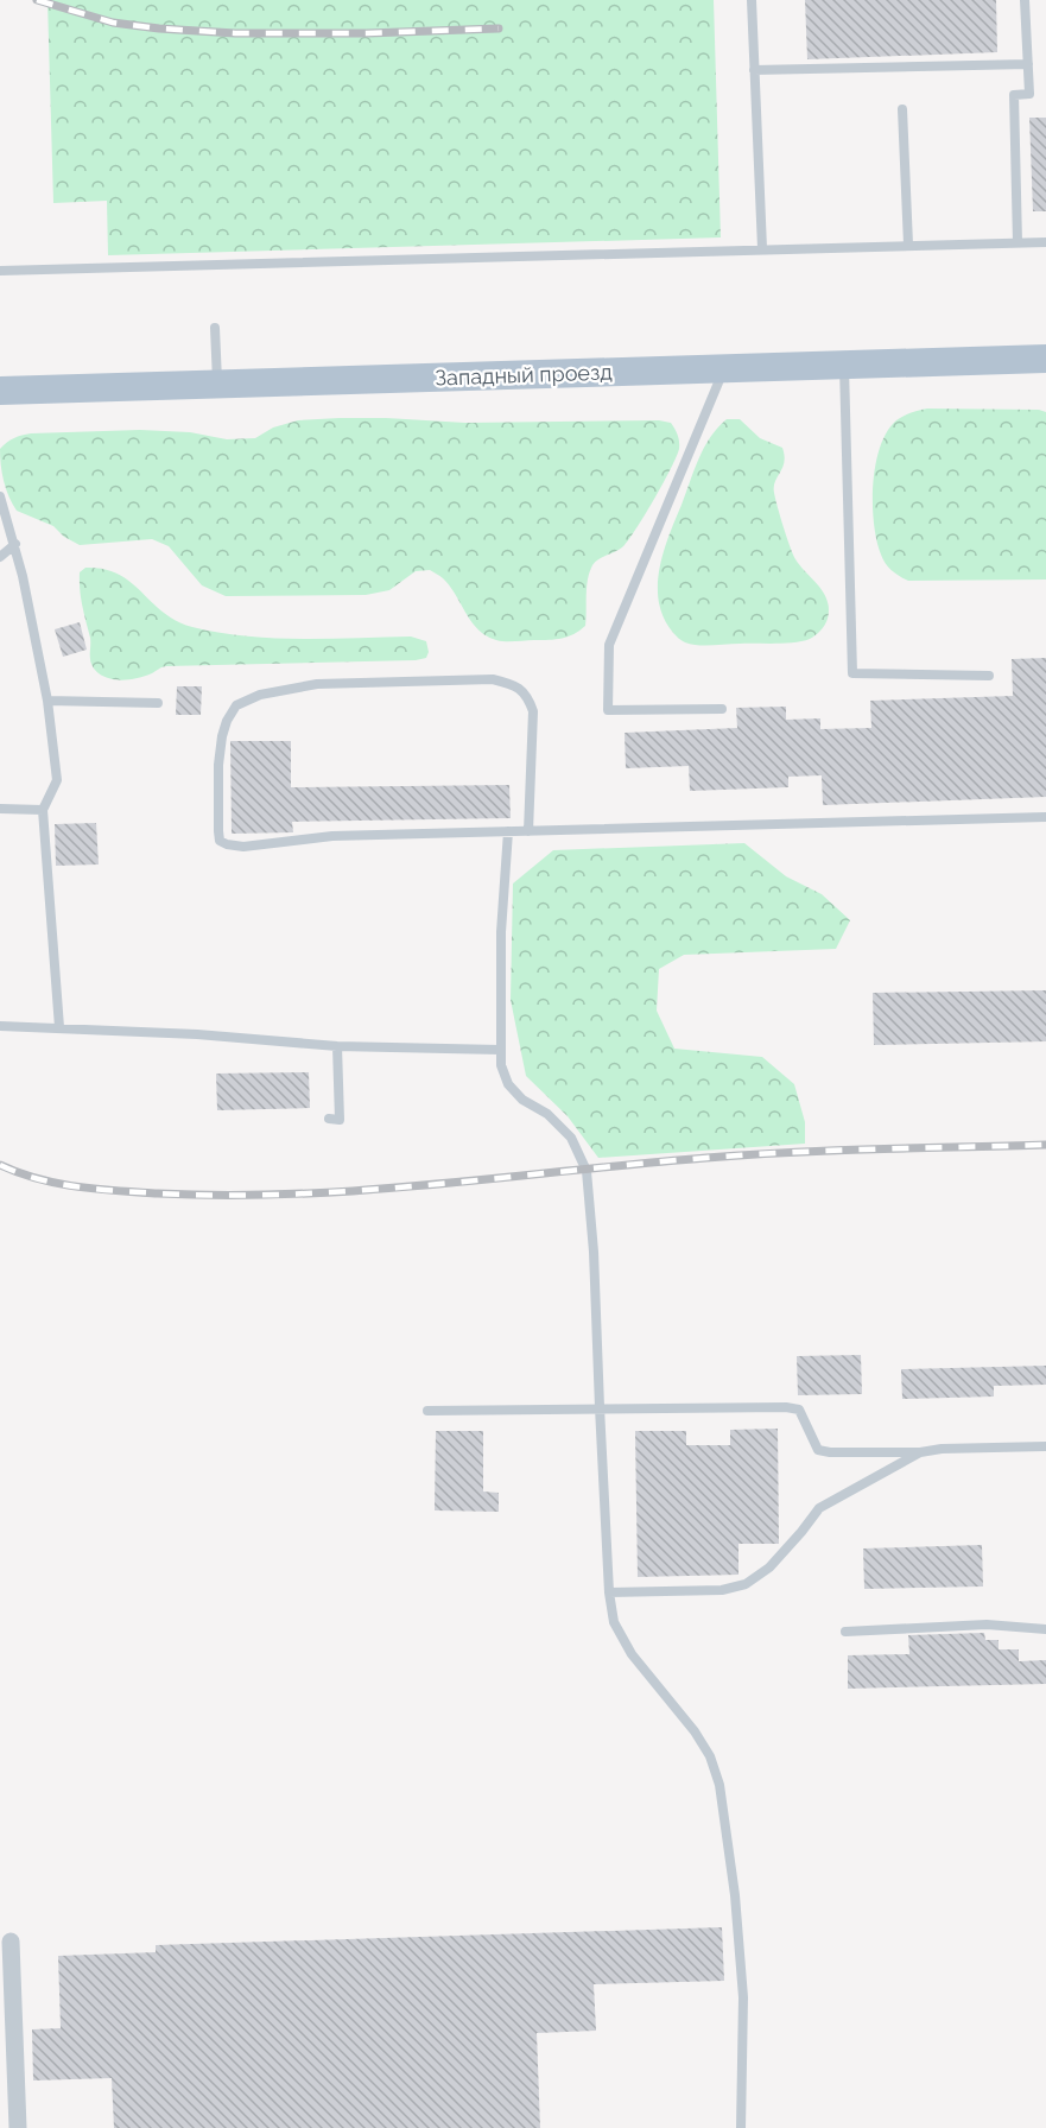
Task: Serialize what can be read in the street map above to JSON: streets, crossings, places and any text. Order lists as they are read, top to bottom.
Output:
{
  "streets": {
    "main road": ["Западный проезд"]
  }
}
